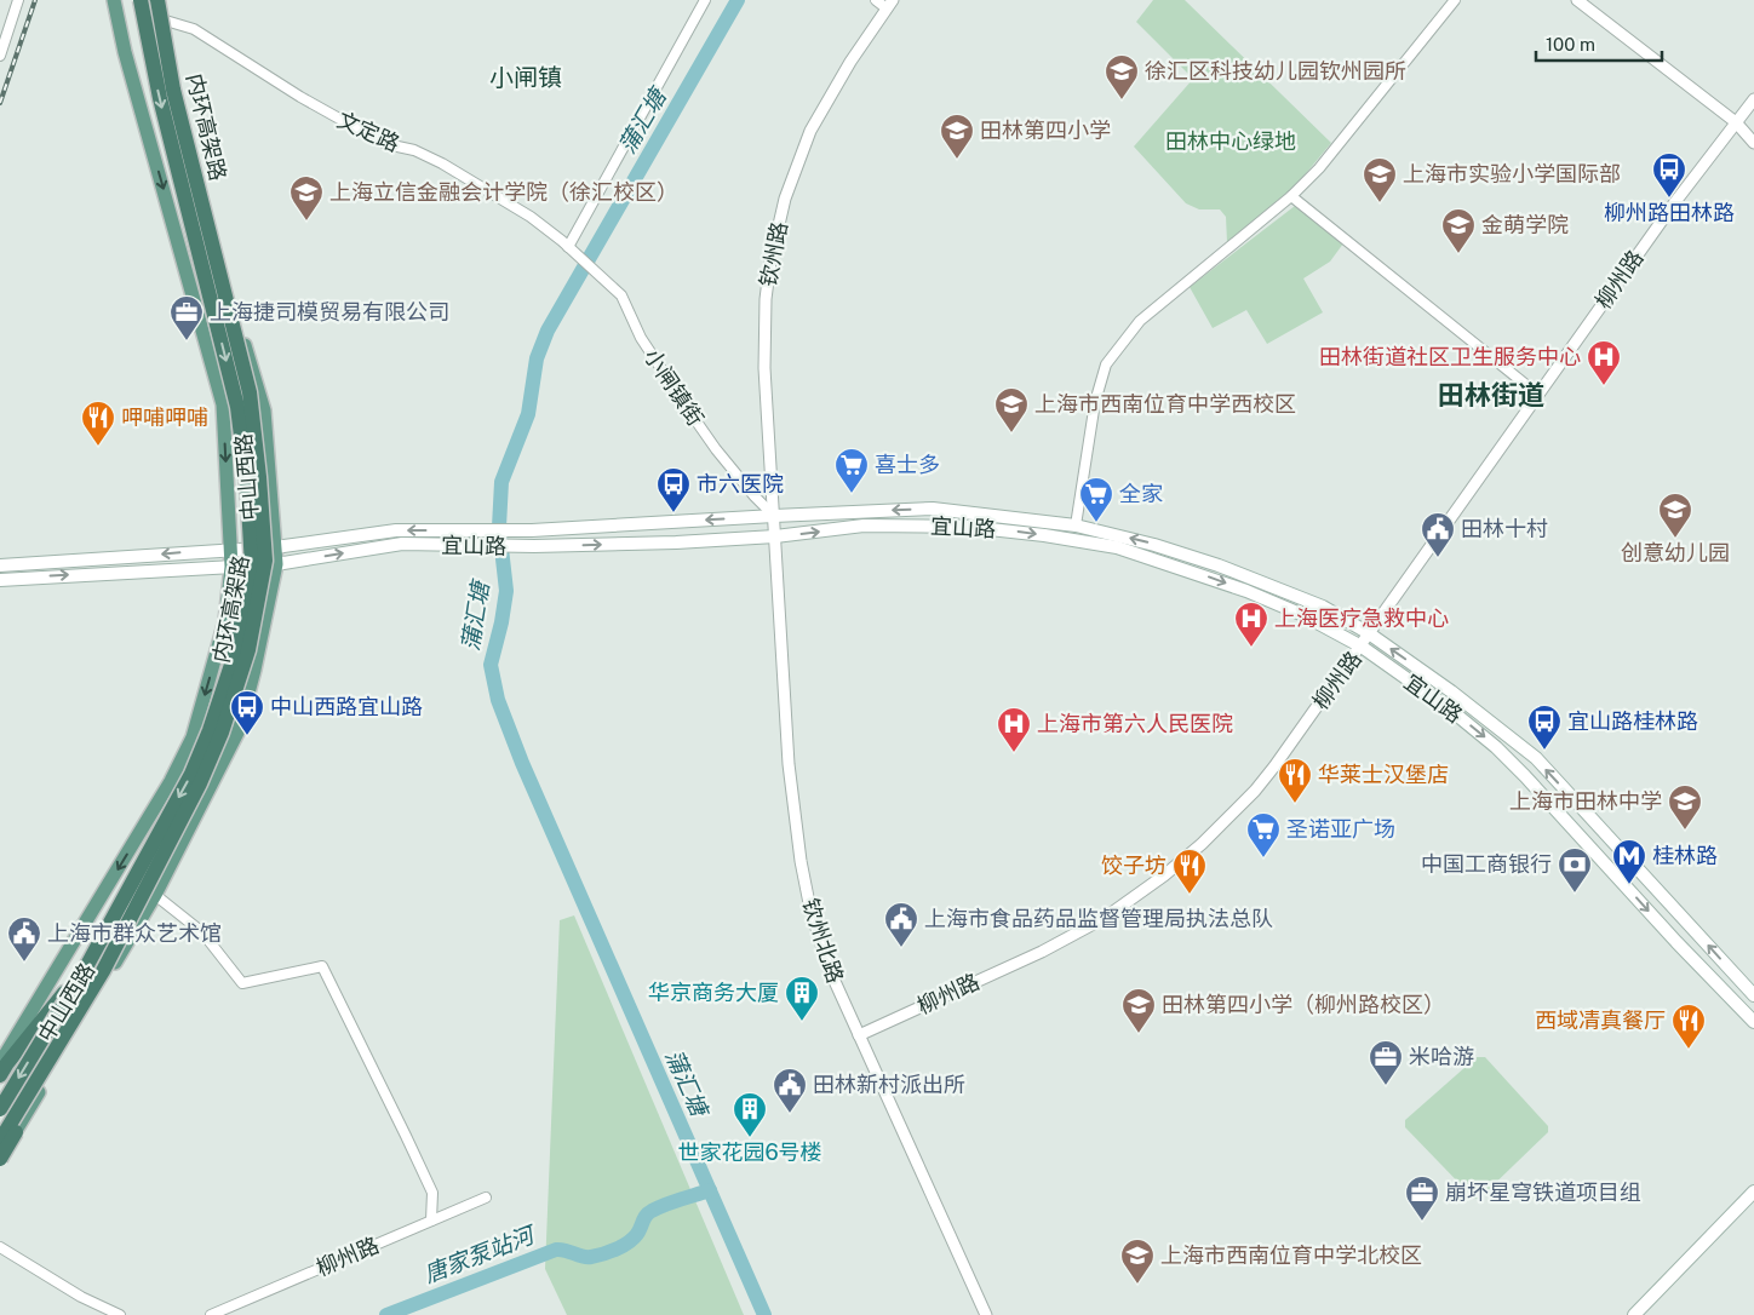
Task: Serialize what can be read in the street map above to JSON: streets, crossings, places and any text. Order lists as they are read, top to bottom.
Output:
{
  "streets": {
    "highway": ["内环高架路"],
    "main road": ["中山西路", "宜山路"],
    "street": [
      "文定路",
      "钦州路",
      "柳州路",
      "小闸镇街",
      "钦州北路"
    ]
  },
  "crossings": [
    ["文定路", "小闸镇街"],
    ["文定路", "中山西路"],
    ["钦州路", "小闸镇街"],
    ["钦州路", "宜山路"],
    ["钦州路", "钦州北路"],
    ["柳州路", "宜山路"],
    ["柳州路", "钦州北路"],
    ["小闸镇街", "宜山路"],
    ["中山西路", "宜山路"],
    ["宜山路", "钦州北路"]
  ],
  "districts": ["小闸镇", "田林街道"],
  "water": ["蒲汇塘", "唐家泵站河"],
  "parks": ["田林中心绿地"],
  "places": {
    "school or university": [
      "徐汇区科技幼儿园钦州园所",
      "田林第四小学",
      "上海市实验小学国际部",
      "上海立信金融会计学院（徐汇校区）",
      "金萌学院",
      "上海市西南位育中学西校区",
      "创意幼儿园",
      "上海市田林中学",
      "田林第四小学（柳州路校区）",
      "上海市西南位育中学北校区"
    ],
    "bus stop": [
      "柳州路田林路",
      "市六医院",
      "中山西路宜山路",
      "宜山路桂林路"
    ],
    "office": ["上海捷司模贸易有限公司", "米哈游", "崩坏星穹铁道项目组"],
    "hospital": ["田林街道社区卫生服务中心", "上海医疗急救中心", "上海市第六人民医院"],
    "restaurant": [
      "呷哺呷哺",
      "华莱士汉堡店",
      "饺子坊",
      "西域凊真餐厅"
    ],
    "supermarket": ["喜士多", "全家", "圣诺亚广场"],
    "public building": [
      "田林十村",
      "上海市食品药品监督管理局执法总队",
      "上海市群众艺术馆",
      "田林新村派出所"
    ],
    "metro station": ["桂林路"],
    "bank": ["中国工商银行"],
    "building": ["华京商务大厦", "世家花园6号楼"]
  },
  "scale_bar": "100 m"
}
